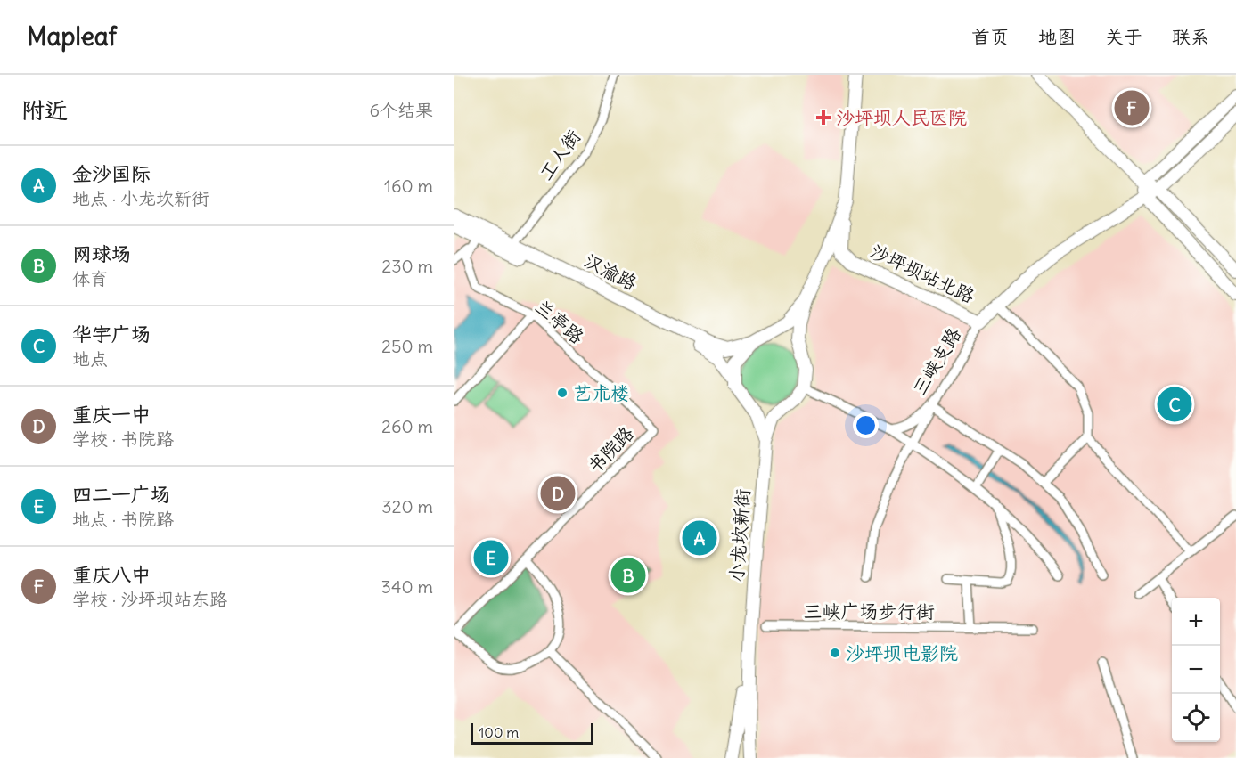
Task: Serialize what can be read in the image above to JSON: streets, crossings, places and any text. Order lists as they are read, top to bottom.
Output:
{
  "streets": {
    "main road": ["汉渝路", "沙坪坝站北路", "小龙坎新街"],
    "street": [
      "工人街",
      "兰亭路",
      "三峡支路",
      "书院路",
      "三峡广场步行街"
    ]
  },
  "crossings": [
    ["工人街", "汉渝路"],
    ["汉渝路", "兰亭路"],
    ["汉渝路", "小龙坎新街"],
    ["沙坪坝站北路", "三峡支路"],
    ["兰亭路", "书院路"],
    ["三峡支路", "三峡广场步行街"]
  ],
  "places": {
    "health": ["沙坪坝人民医院"],
    "other": ["艺术楼", "沙坪坝电影院"]
  },
  "scale_bar": "100 m",
  "page": {
    "header": "Mapleaf",
    "nav": [
      "首页",
      "地图",
      "关于",
      "联系"
    ],
    "heading": ["附近", "6个结果"],
    "pins": [
      "F",
      "C",
      "D",
      "A",
      "E",
      "B"
    ],
    "list": [
      {
        "mark": "A",
        "name": "金沙国际",
        "note": "地点 · 小龙坎新街",
        "value": "160 m"
      },
      {
        "mark": "B",
        "name": "网球场",
        "note": "体育",
        "value": "230 m"
      },
      {
        "mark": "C",
        "name": "华宇广场",
        "note": "地点",
        "value": "250 m"
      },
      {
        "mark": "D",
        "name": "重庆一中",
        "note": "学校 · 书院路",
        "value": "260 m"
      },
      {
        "mark": "E",
        "name": "四二一广场",
        "note": "地点 · 书院路",
        "value": "320 m"
      },
      {
        "mark": "F",
        "name": "重庆八中",
        "note": "学校 · 沙坪坝站东路",
        "value": "340 m"
      }
    ],
    "map_buttons": ["+", "−"],
    "scale": "100 m"
  }
}
